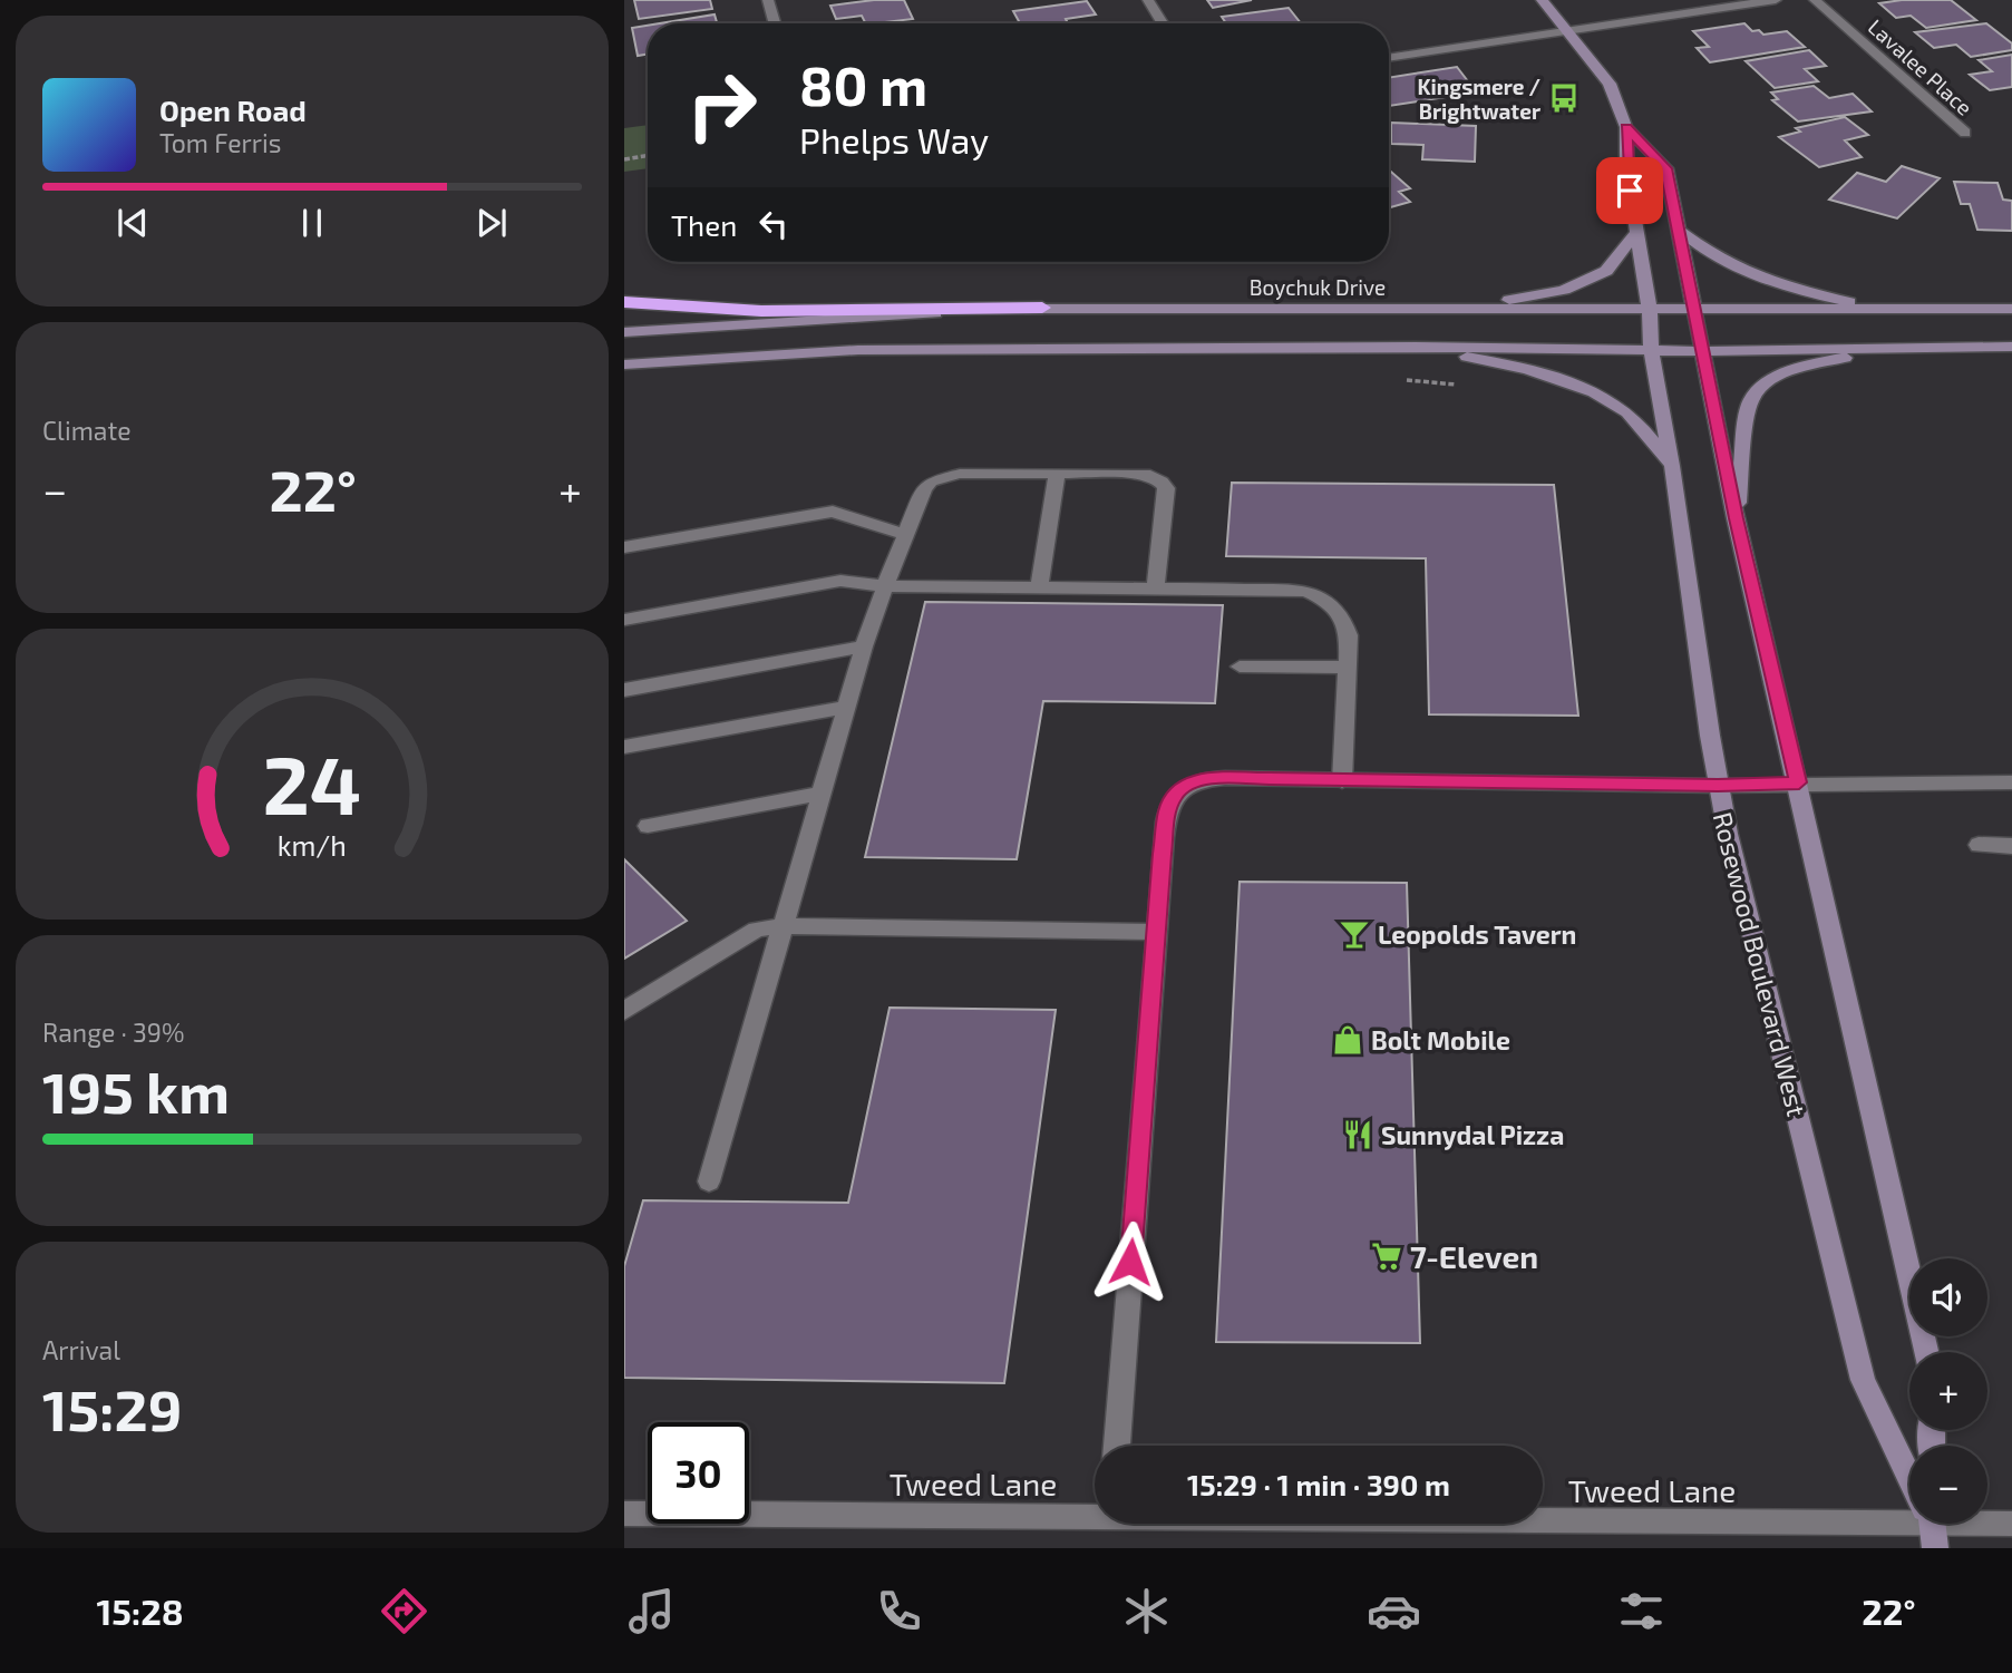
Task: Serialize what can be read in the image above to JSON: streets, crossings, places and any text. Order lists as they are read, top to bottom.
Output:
{
  "streets": {
    "main road": ["Boychuk Drive", "Rosewood Boulevard West"],
    "street": ["Lavalee Place", "Tweed Lane"]
  },
  "crossings": [
    ["Boychuk Drive", "Rosewood Boulevard West"]
  ],
  "places": {
    "bus stop": ["Kingsmere / Brightwater"],
    "bar": ["Leopolds Tavern"],
    "shop": ["Bolt Mobile"],
    "restaurant": ["Sunnydal Pizza"],
    "supermarket": ["7-Eleven"]
  },
  "page": {
    "turn": ["80 m", "Phelps Way"],
    "song": ["Open Road", "Tom Ferris"],
    "then": "Then",
    "tile": [
      "Climate",
      ["Range · 39%", "195 km"],
      ["Arrival", "15:29"]
    ],
    "heat": ["−", "22°", "+"],
    "map_buttons": ["+", "−"],
    "limit": "30",
    "trip": "15:29 · 1 min · 390 m",
    "tabs": ["15:28", "22°"],
    "gauge": ["24", "km/h"]
  }
}
